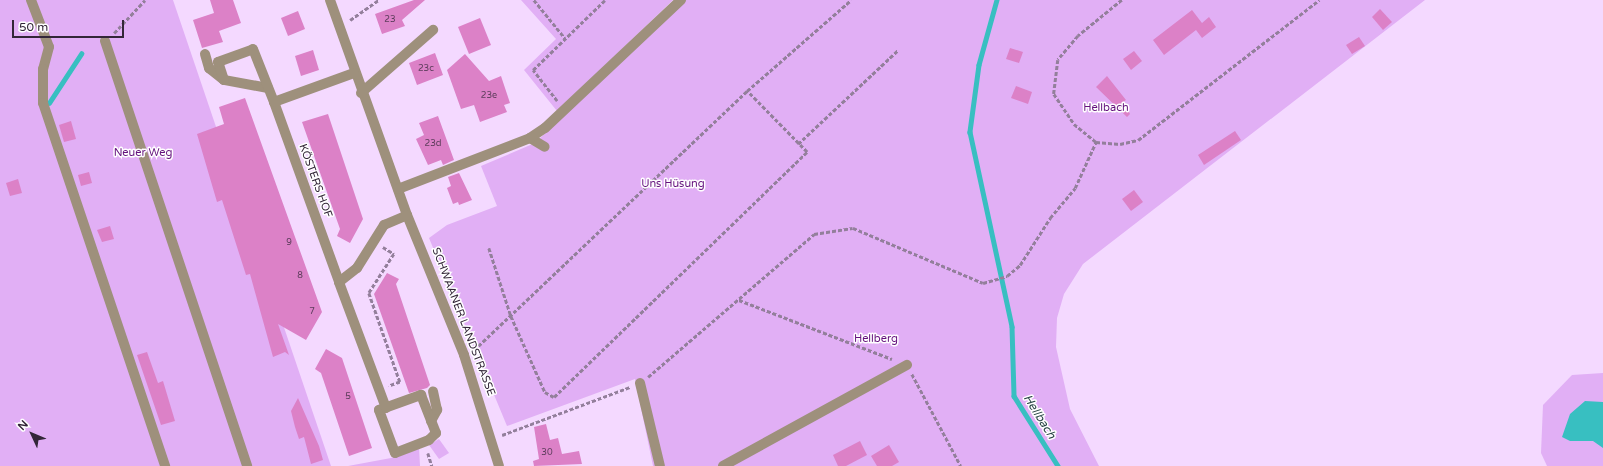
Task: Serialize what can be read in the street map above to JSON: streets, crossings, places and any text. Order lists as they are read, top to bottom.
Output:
{
  "streets": {
    "street": ["KÖSTERS HOF", "SCHWAANER LANDSTRASSE"]
  },
  "water": ["Hellbach"],
  "parks": [
    "Hellbach",
    "Neuer Weg",
    "Uns Hüsung",
    "Hellberg"
  ],
  "house_numbers": [
    "23",
    "23c",
    "23e",
    "23d",
    "9",
    "8",
    "7",
    "5",
    "30"
  ],
  "scale_bar": "50 m",
  "north": "top left"
}
